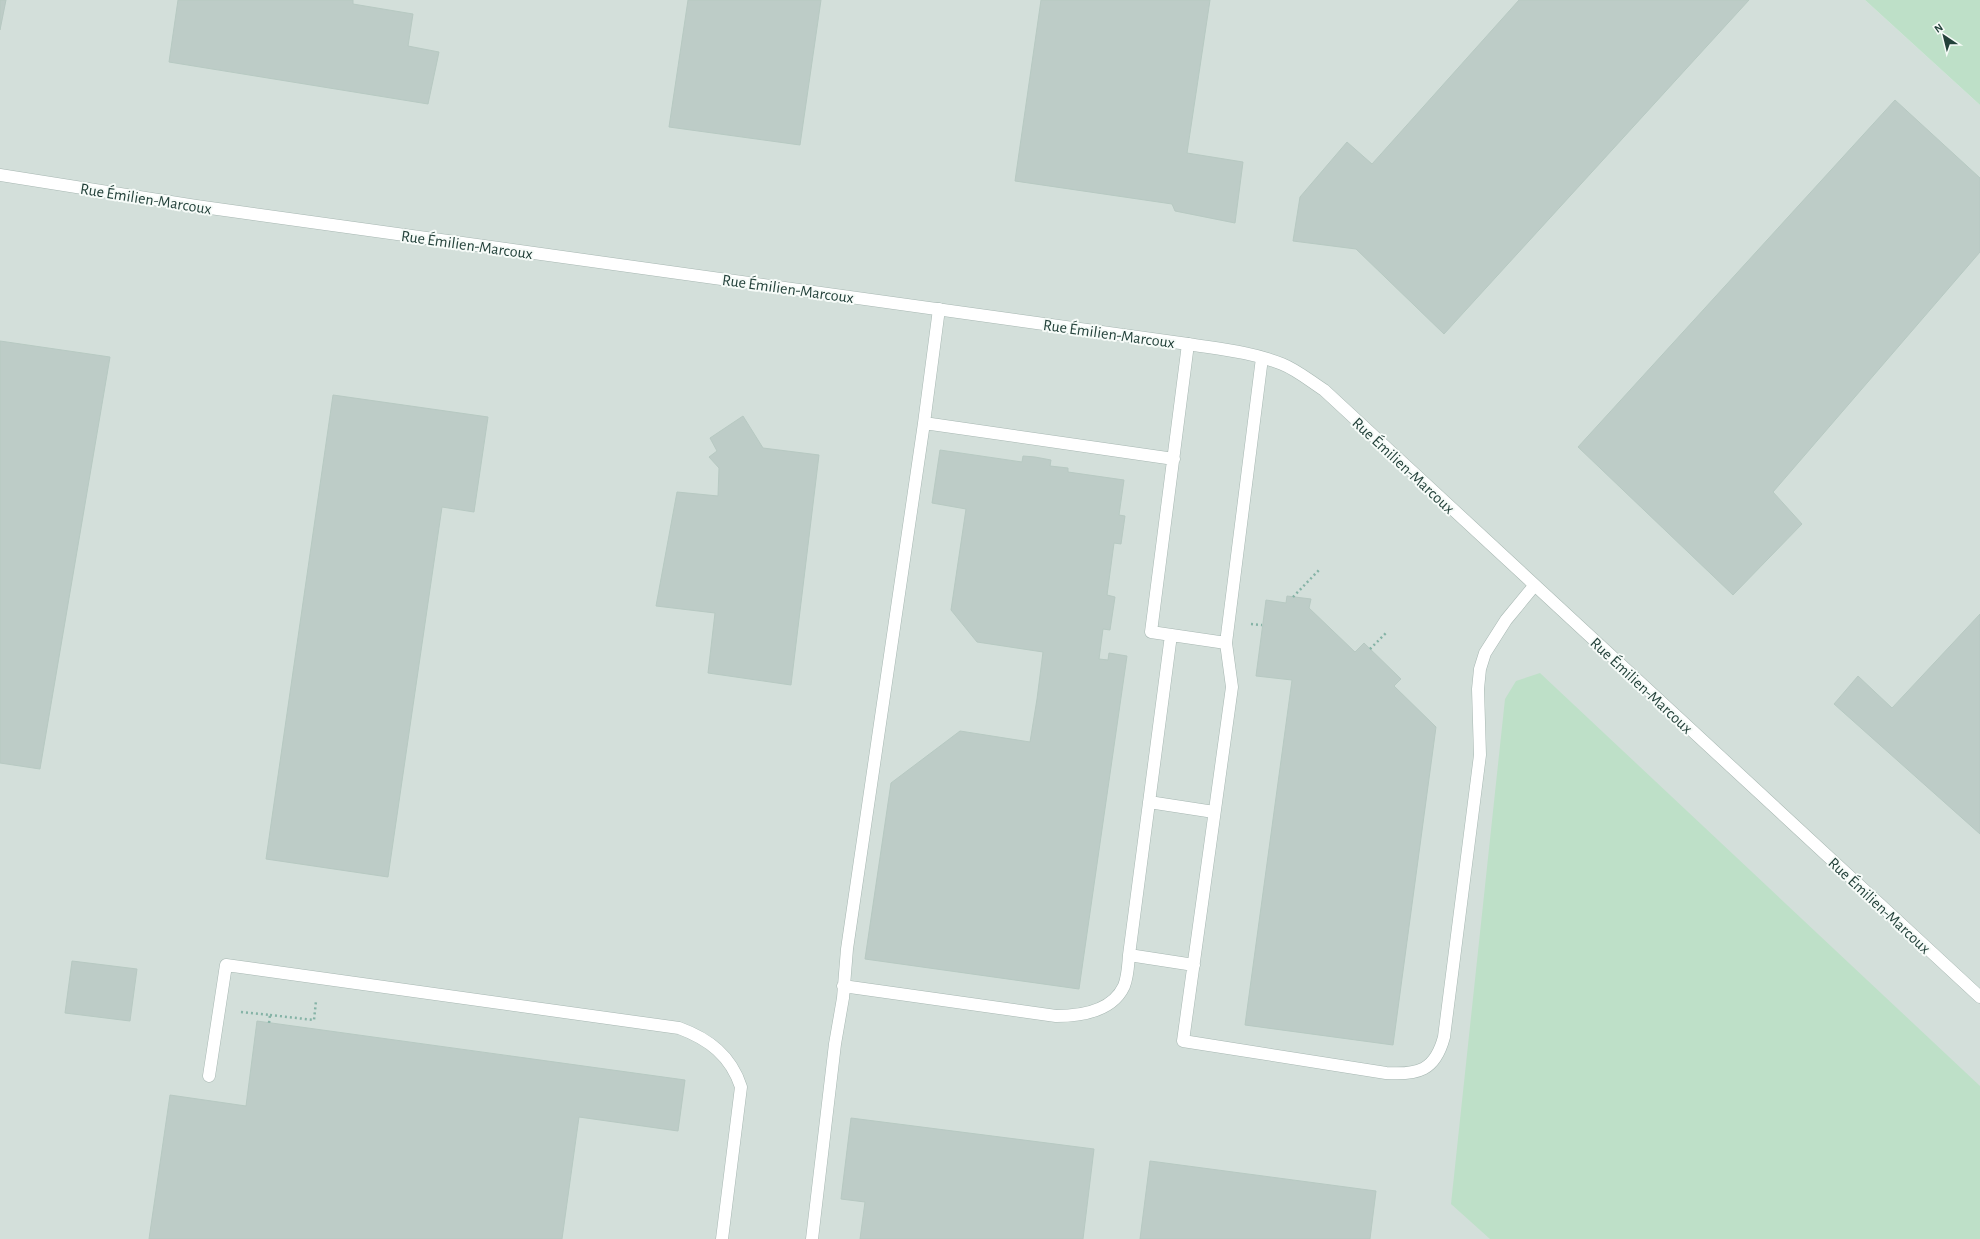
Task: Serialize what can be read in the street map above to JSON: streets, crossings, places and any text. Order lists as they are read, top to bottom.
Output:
{
  "streets": {
    "street": ["Rue Émilien-Marcoux"]
  },
  "north": "top left"
}
